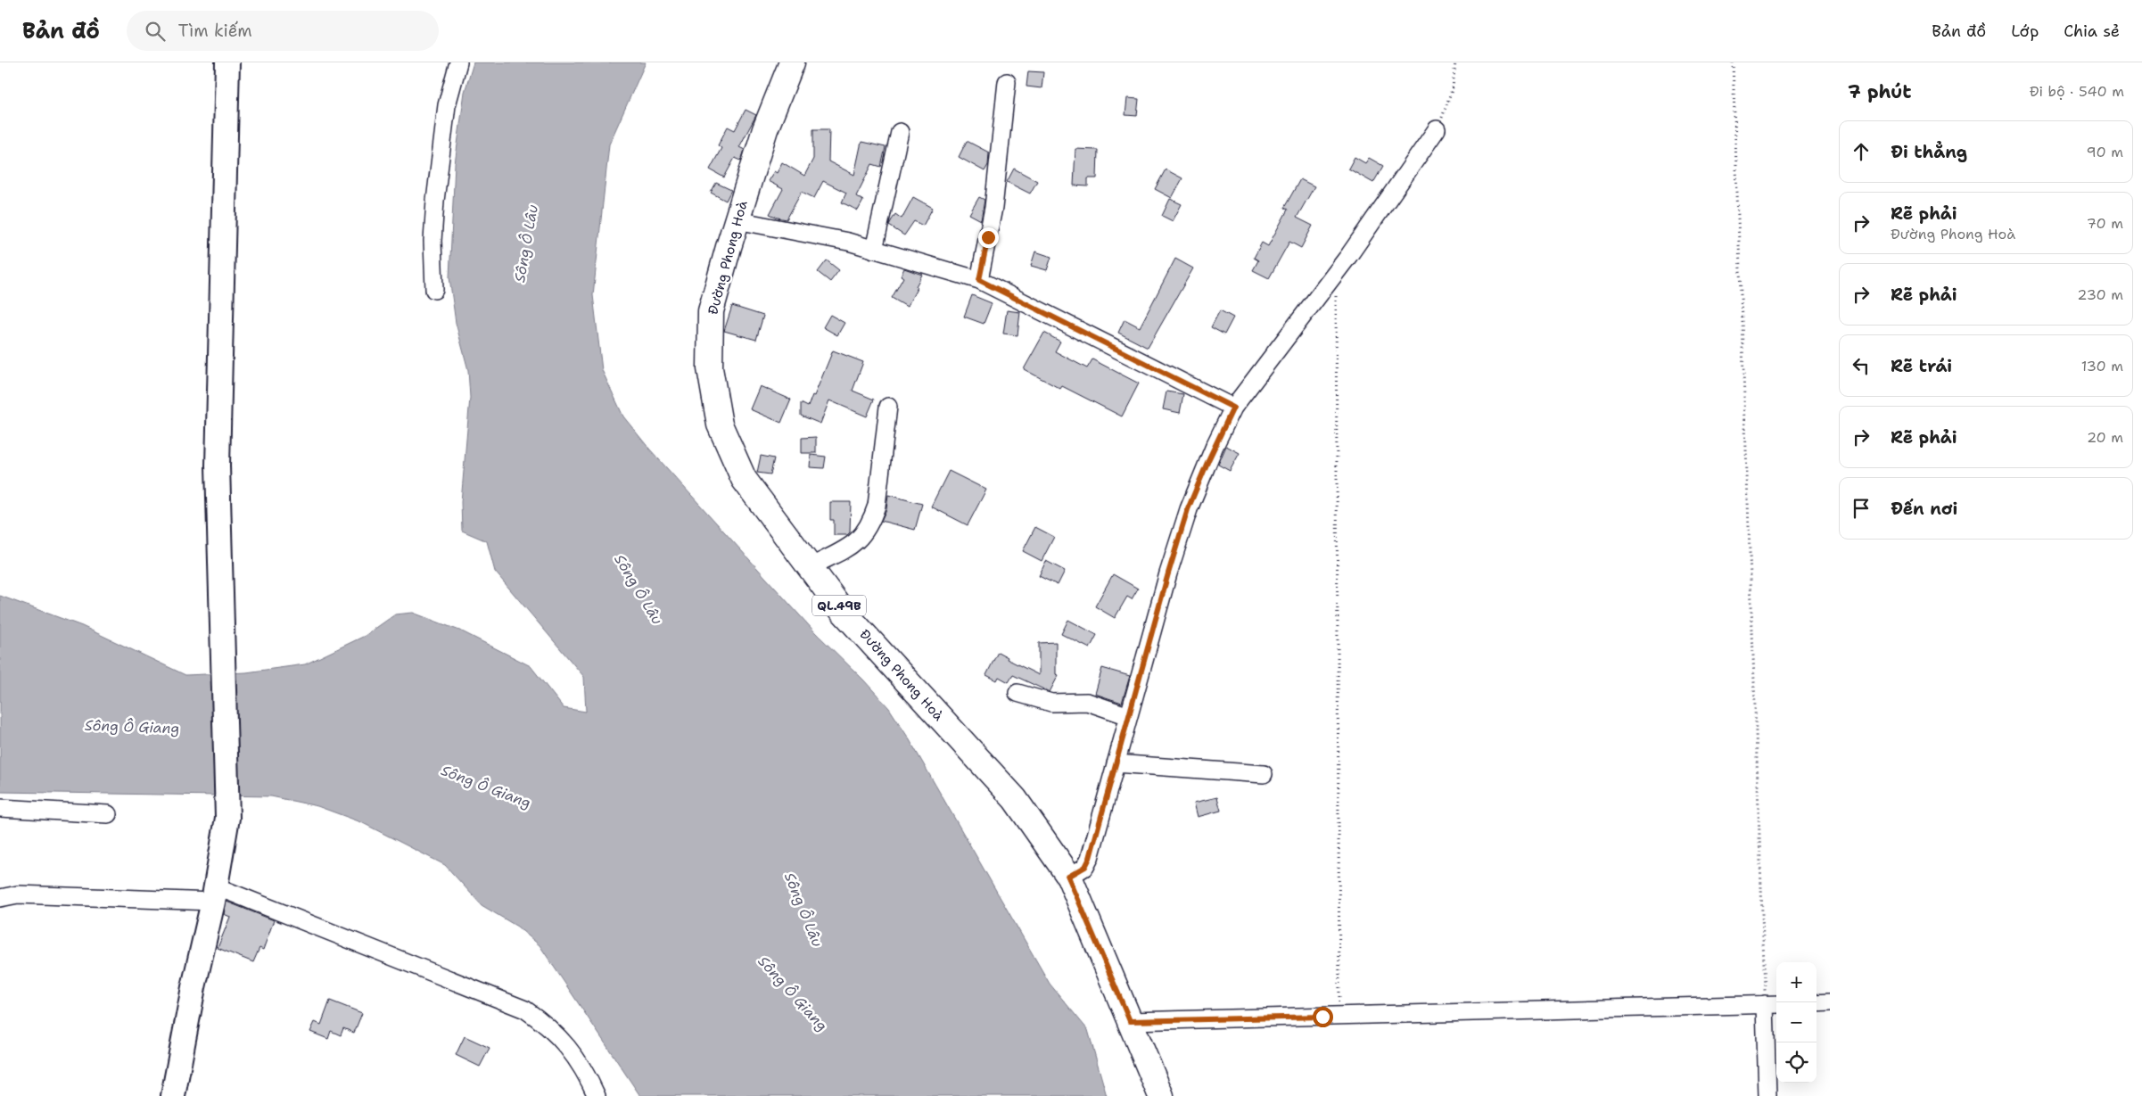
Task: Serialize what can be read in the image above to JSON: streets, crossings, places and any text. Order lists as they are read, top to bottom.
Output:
{
  "streets": {
    "main road": ["Đường Phong Hoà", "QL.49B"]
  },
  "water": ["Sông Ô Lâu", "Sông Ô Giang"],
  "page": {
    "header": "Bản đồ",
    "search": "Tìm kiếm",
    "nav": ["Bản đồ", "Lớp", "Chia sẻ"],
    "heading": ["7 phút", "Đi bộ · 540 m"],
    "list": [
      ["Đi thẳng", "90 m"],
      ["Rẽ phải", "Đường Phong Hoà", "70 m"],
      ["Rẽ phải", "230 m"],
      ["Rẽ trái", "130 m"],
      ["Rẽ phải", "20 m"],
      "Đến nơi"
    ],
    "map_buttons": ["+", "−"]
  }
}
